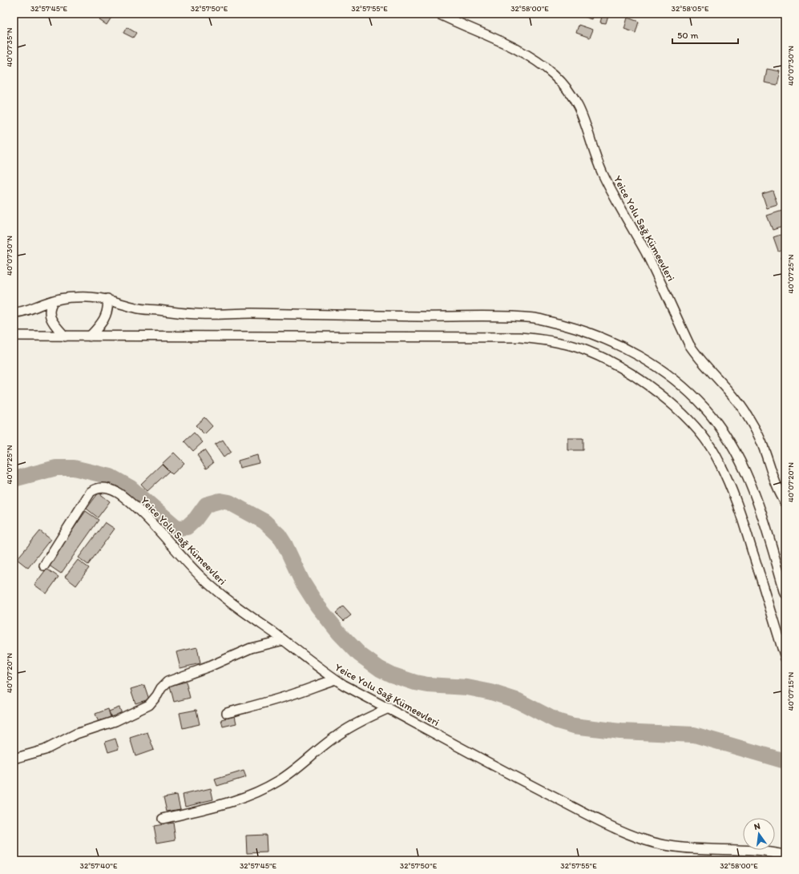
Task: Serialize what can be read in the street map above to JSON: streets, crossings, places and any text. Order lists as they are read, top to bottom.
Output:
{
  "streets": {
    "street": ["Yeice Yolu Sağ Kümeevleri"]
  },
  "scale_bar": "50 m",
  "north": "top",
  "coordinates": [
    "32°57'45\"E",
    "32°57'50\"E",
    "32°57'55\"E",
    "32°58'00\"E",
    "32°58'05\"E",
    "40°07'35\"N",
    "40°07'30\"N",
    "40°07'25\"N",
    "40°07'20\"N",
    "40°07'15\"N",
    "32°57'40\"E"
  ]
}
